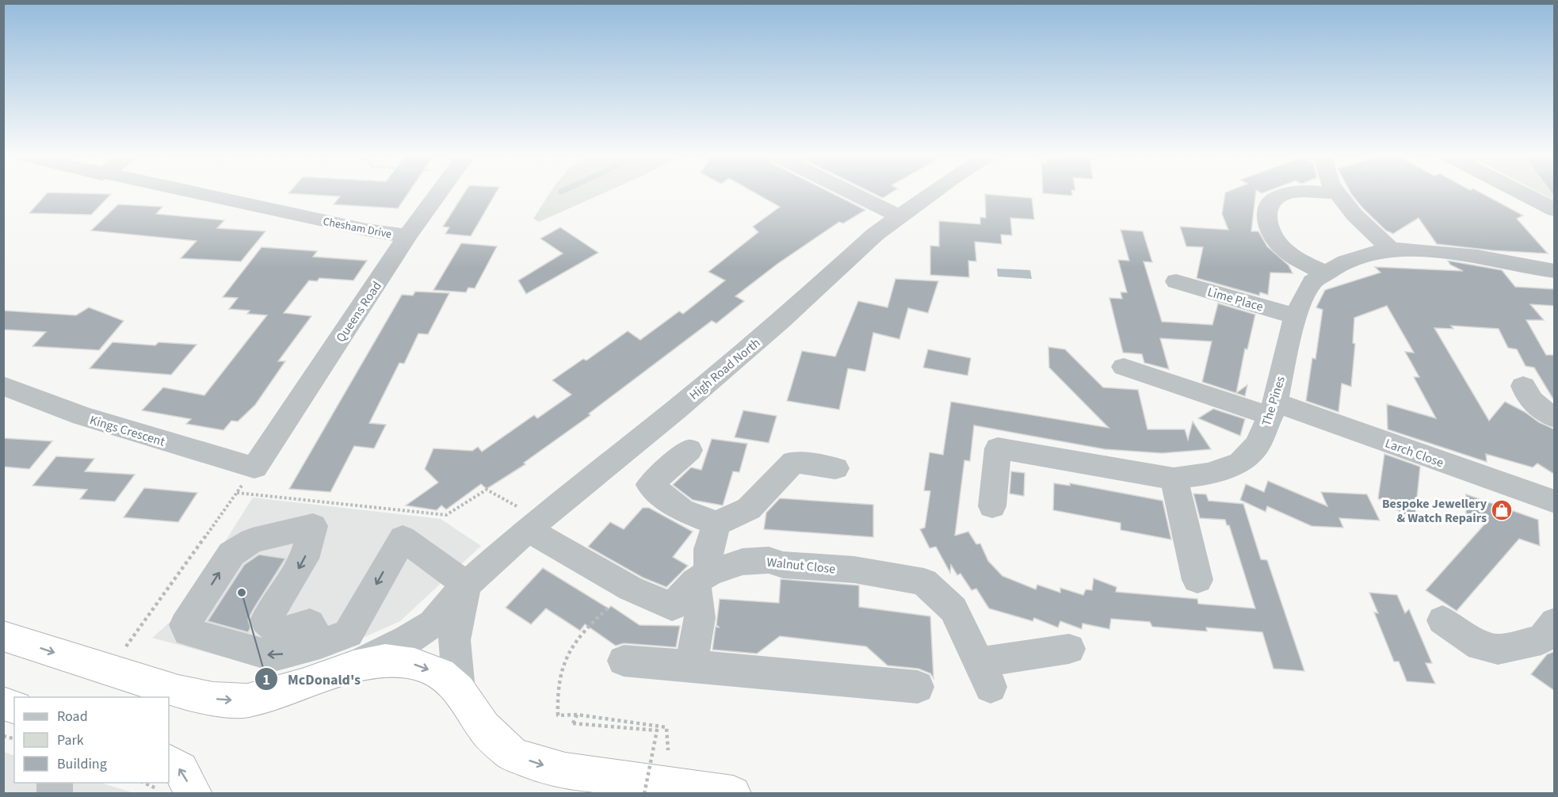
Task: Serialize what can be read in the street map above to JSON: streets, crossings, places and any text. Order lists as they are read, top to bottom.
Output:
{
  "streets": {
    "street": [
      "Chesham Drive",
      "Lime Place",
      "Queens Road",
      "High Road North",
      "The Pines",
      "Kings Crescent",
      "Larch Close",
      "Walnut Close"
    ]
  },
  "crossings": [
    ["Chesham Drive", "Queens Road"],
    ["Lime Place", "The Pines"],
    ["Queens Road", "Kings Crescent"],
    ["High Road North", "Walnut Close"],
    ["The Pines", "Larch Close"]
  ],
  "places": {
    "shop": ["Bespoke Jewellery & Watch Repairs"],
    "other": ["McDonald's"]
  },
  "legend": ["Road", "Park", "Building"]
}
